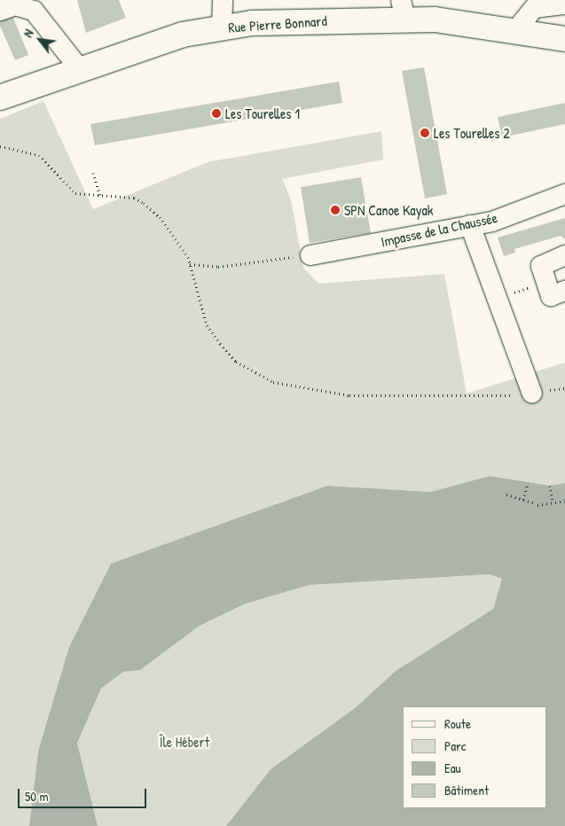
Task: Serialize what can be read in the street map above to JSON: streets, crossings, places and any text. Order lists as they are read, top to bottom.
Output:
{
  "streets": {
    "main road": ["Rue Pierre Bonnard"],
    "street": ["Impasse de la Chaussée"]
  },
  "parks": ["Île Hébert"],
  "places": ["Les Tourelles 1", "Les Tourelles 2", "SPN Canoe Kayak"],
  "legend": [
    "Route",
    "Parc",
    "Eau",
    "Bâtiment"
  ],
  "scale_bar": "50 m",
  "north": "top left"
}
